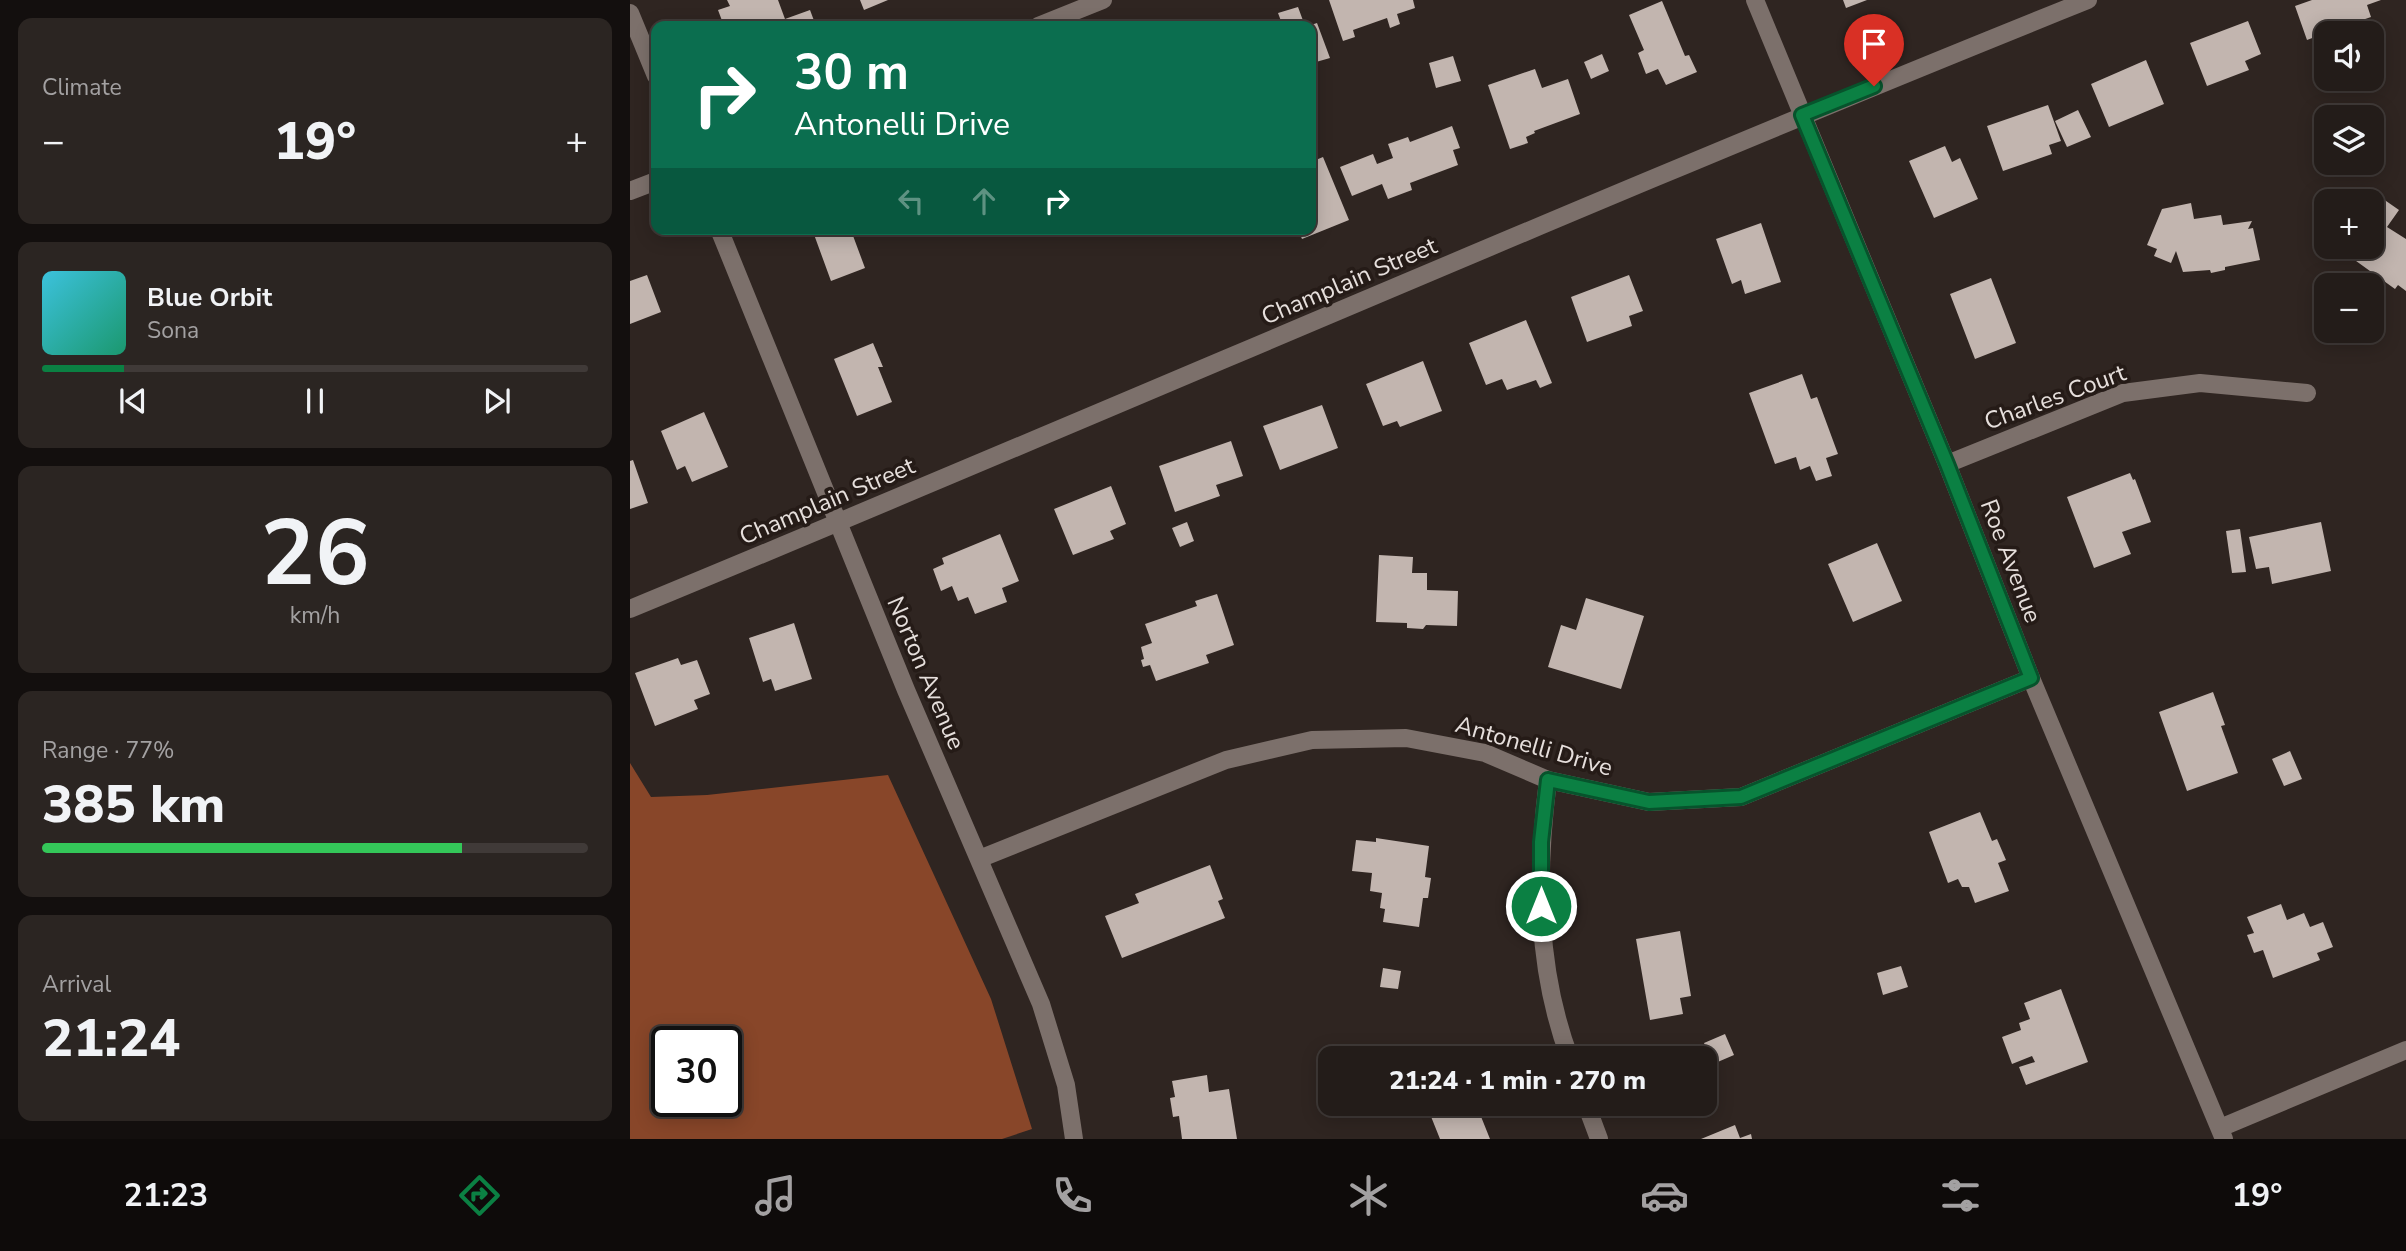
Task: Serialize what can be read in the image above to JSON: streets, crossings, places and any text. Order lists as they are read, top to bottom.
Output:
{
  "streets": {
    "street": [
      "Champlain Street",
      "Charles Court",
      "Roe Avenue",
      "Norton Avenue",
      "Antonelli Drive"
    ]
  },
  "crossings": [
    ["Champlain Street", "Roe Avenue"],
    ["Champlain Street", "Norton Avenue"],
    ["Charles Court", "Roe Avenue"],
    ["Roe Avenue", "Antonelli Drive"],
    ["Norton Avenue", "Antonelli Drive"]
  ],
  "page": {
    "tile": [
      "Climate",
      ["26", "km/h"],
      ["Range · 77%", "385 km"],
      ["Arrival", "21:24"]
    ],
    "map_buttons": ["+", "−"],
    "turn": ["30 m", "Antonelli Drive"],
    "heat": ["−", "19°", "+"],
    "song": ["Blue Orbit", "Sona"],
    "limit": "30",
    "trip": "21:24 · 1 min · 270 m",
    "tabs": ["21:23", "19°"]
  }
}
